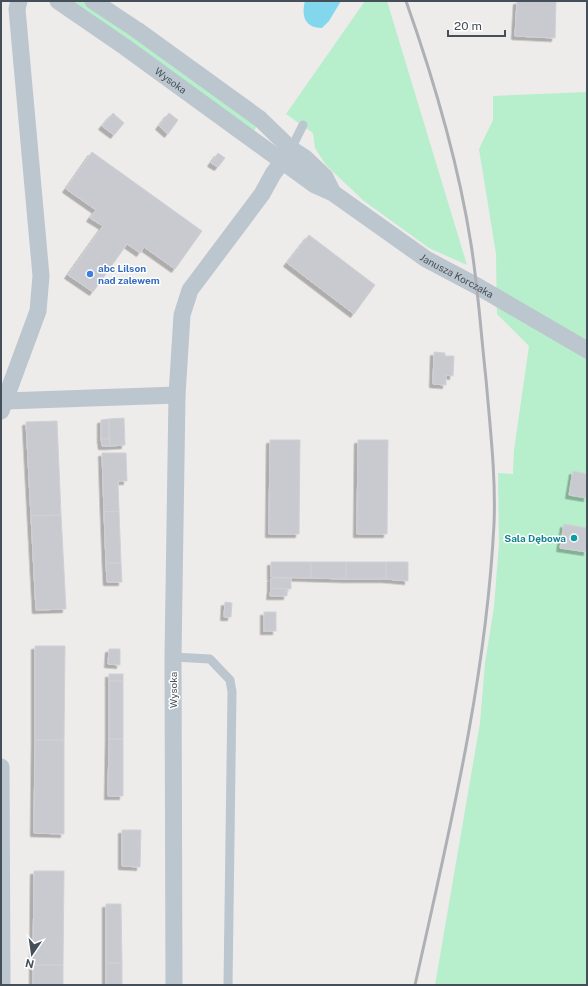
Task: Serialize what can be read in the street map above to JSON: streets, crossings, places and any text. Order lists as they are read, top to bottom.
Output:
{
  "streets": {
    "street": ["Wysoka", "Janusza Korczaka"]
  },
  "crossings": [
    ["Wysoka", "Janusza Korczaka"]
  ],
  "places": ["abc Lilson nad zalewem", "Sala Dębowa"],
  "scale_bar": "20 m",
  "north": "bottom"
}
